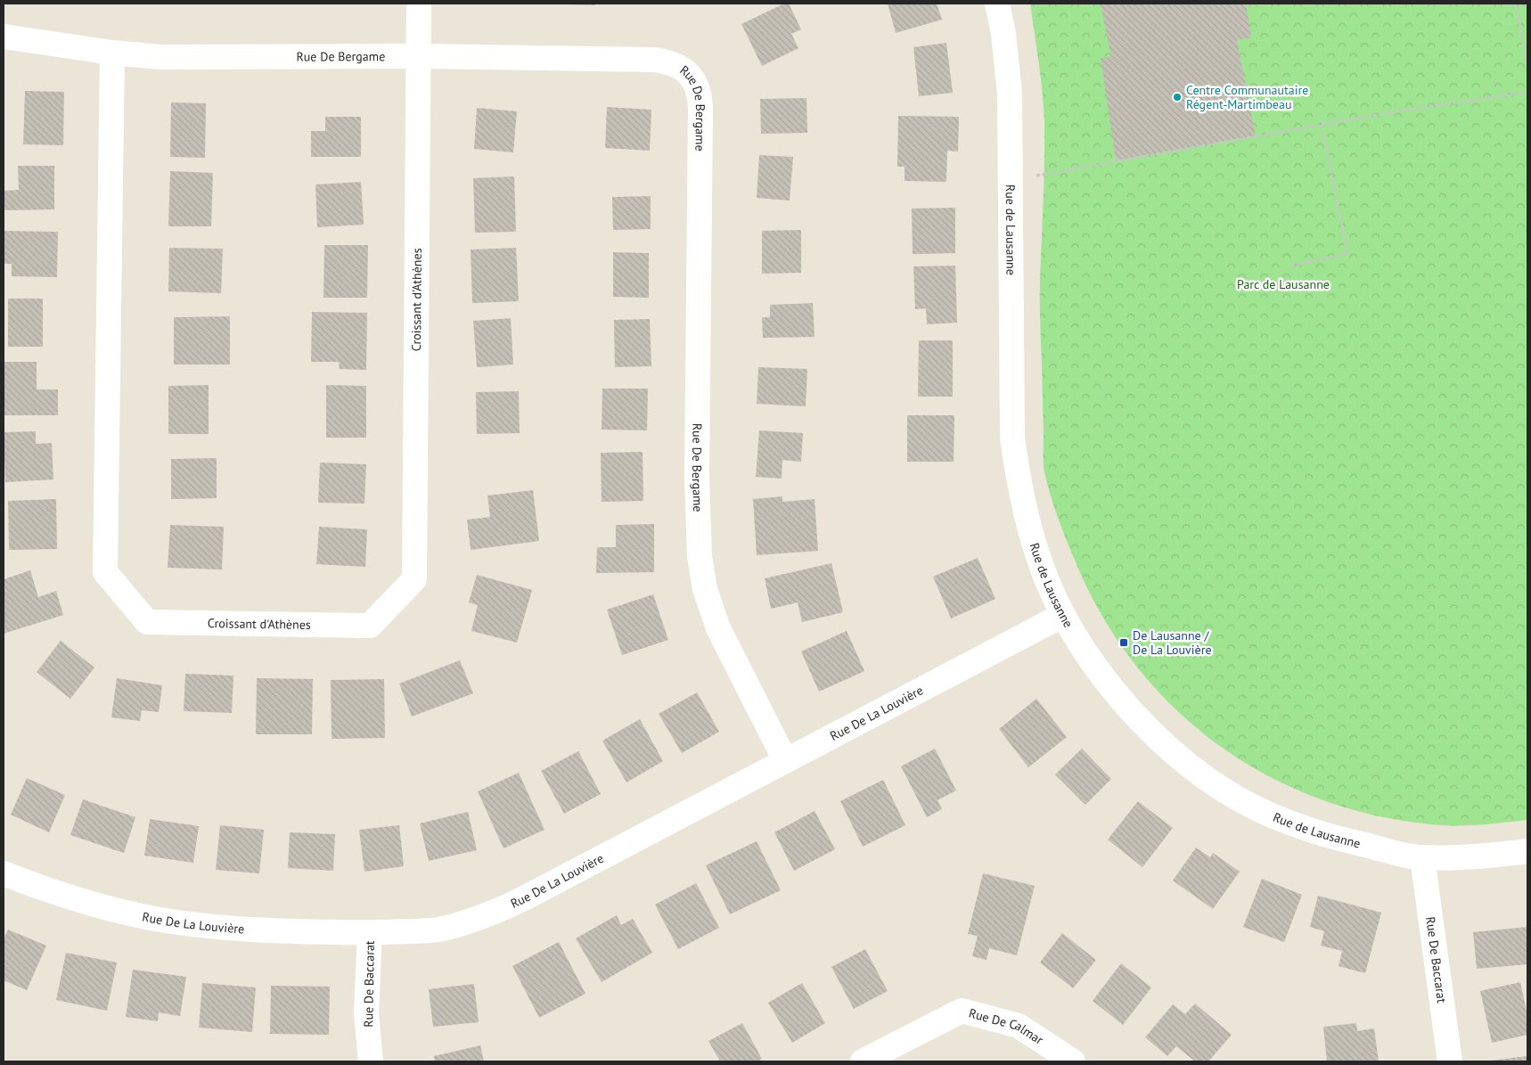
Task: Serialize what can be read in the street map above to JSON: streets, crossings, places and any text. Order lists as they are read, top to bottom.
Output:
{
  "streets": {
    "street": [
      "Rue De Bergame",
      "Rue de Lausanne",
      "Croissant d'Athènes",
      "Rue De La Louvière",
      "Rue De Baccarat",
      "Rue De Calmar"
    ]
  },
  "crossings": [
    ["Rue De Bergame", "Croissant d'Athènes"],
    ["Rue De Bergame", "Rue De La Louvière"],
    ["Rue de Lausanne", "Rue De La Louvière"],
    ["Rue de Lausanne", "Rue De Baccarat"],
    ["Rue De La Louvière", "Rue De Baccarat"]
  ],
  "parks": ["Parc de Lausanne"],
  "places": {
    "other": ["Centre Communautaire Régent-Martimbeau"],
    "transit": ["De Lausanne / De La Louvière"]
  }
}
